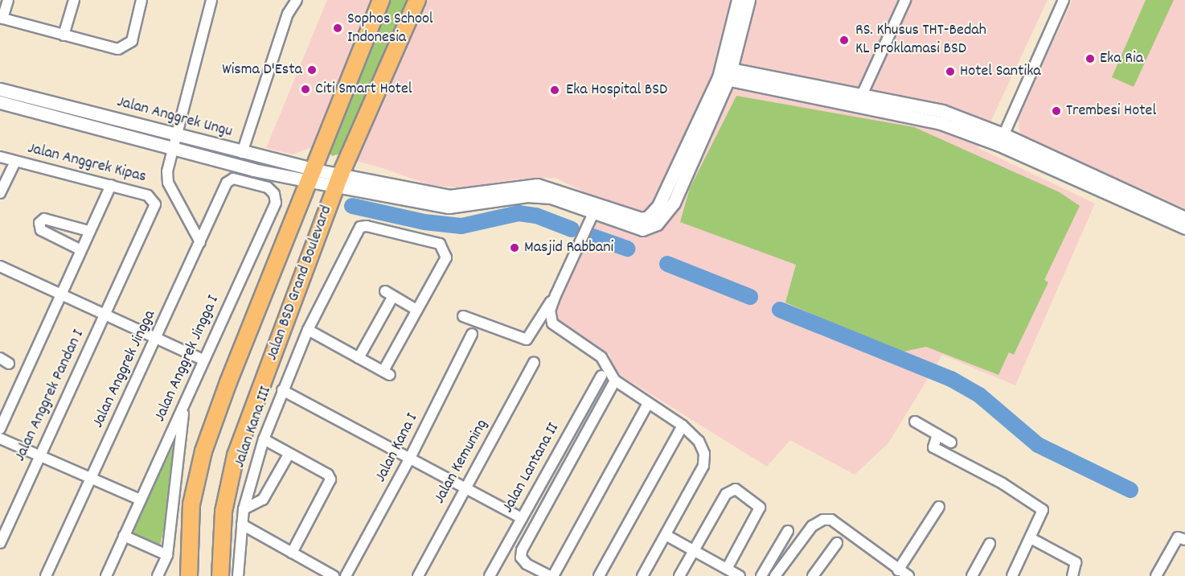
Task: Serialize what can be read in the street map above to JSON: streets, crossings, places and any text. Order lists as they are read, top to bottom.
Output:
{
  "streets": {
    "main road": ["Jalan BSD Grand Boulevard"],
    "street": [
      "Jalan Anggrek Ungu",
      "Jalan Anggrek Kipas",
      "Jalan Anggrek Jingga I",
      "Jalan Anggrek Jingga",
      "Jalan Anggrek Pandan I",
      "Jalan Kana III",
      "Jalan Kana I",
      "Jalan Kemuning",
      "Jalan Lantana II"
    ]
  },
  "crossings": [
    ["Jalan Anggrek Ungu", "Jalan BSD Grand Boulevard"],
    ["Jalan Anggrek Kipas", "Jalan Anggrek Pandan I"],
    ["Jalan Anggrek Jingga I", "Jalan Anggrek Jingga"]
  ],
  "places": [
    "Sophos School Indonesia",
    "RS. Khusus THT-Bedah KL Proklamasi BSD",
    "Eka Ria",
    "Wisma D'Esta",
    "Hotel Santika",
    "Citi Smart Hotel",
    "Eka Hospital BSD",
    "Trembesi Hotel",
    "Masjid Rabbani"
  ]
}
